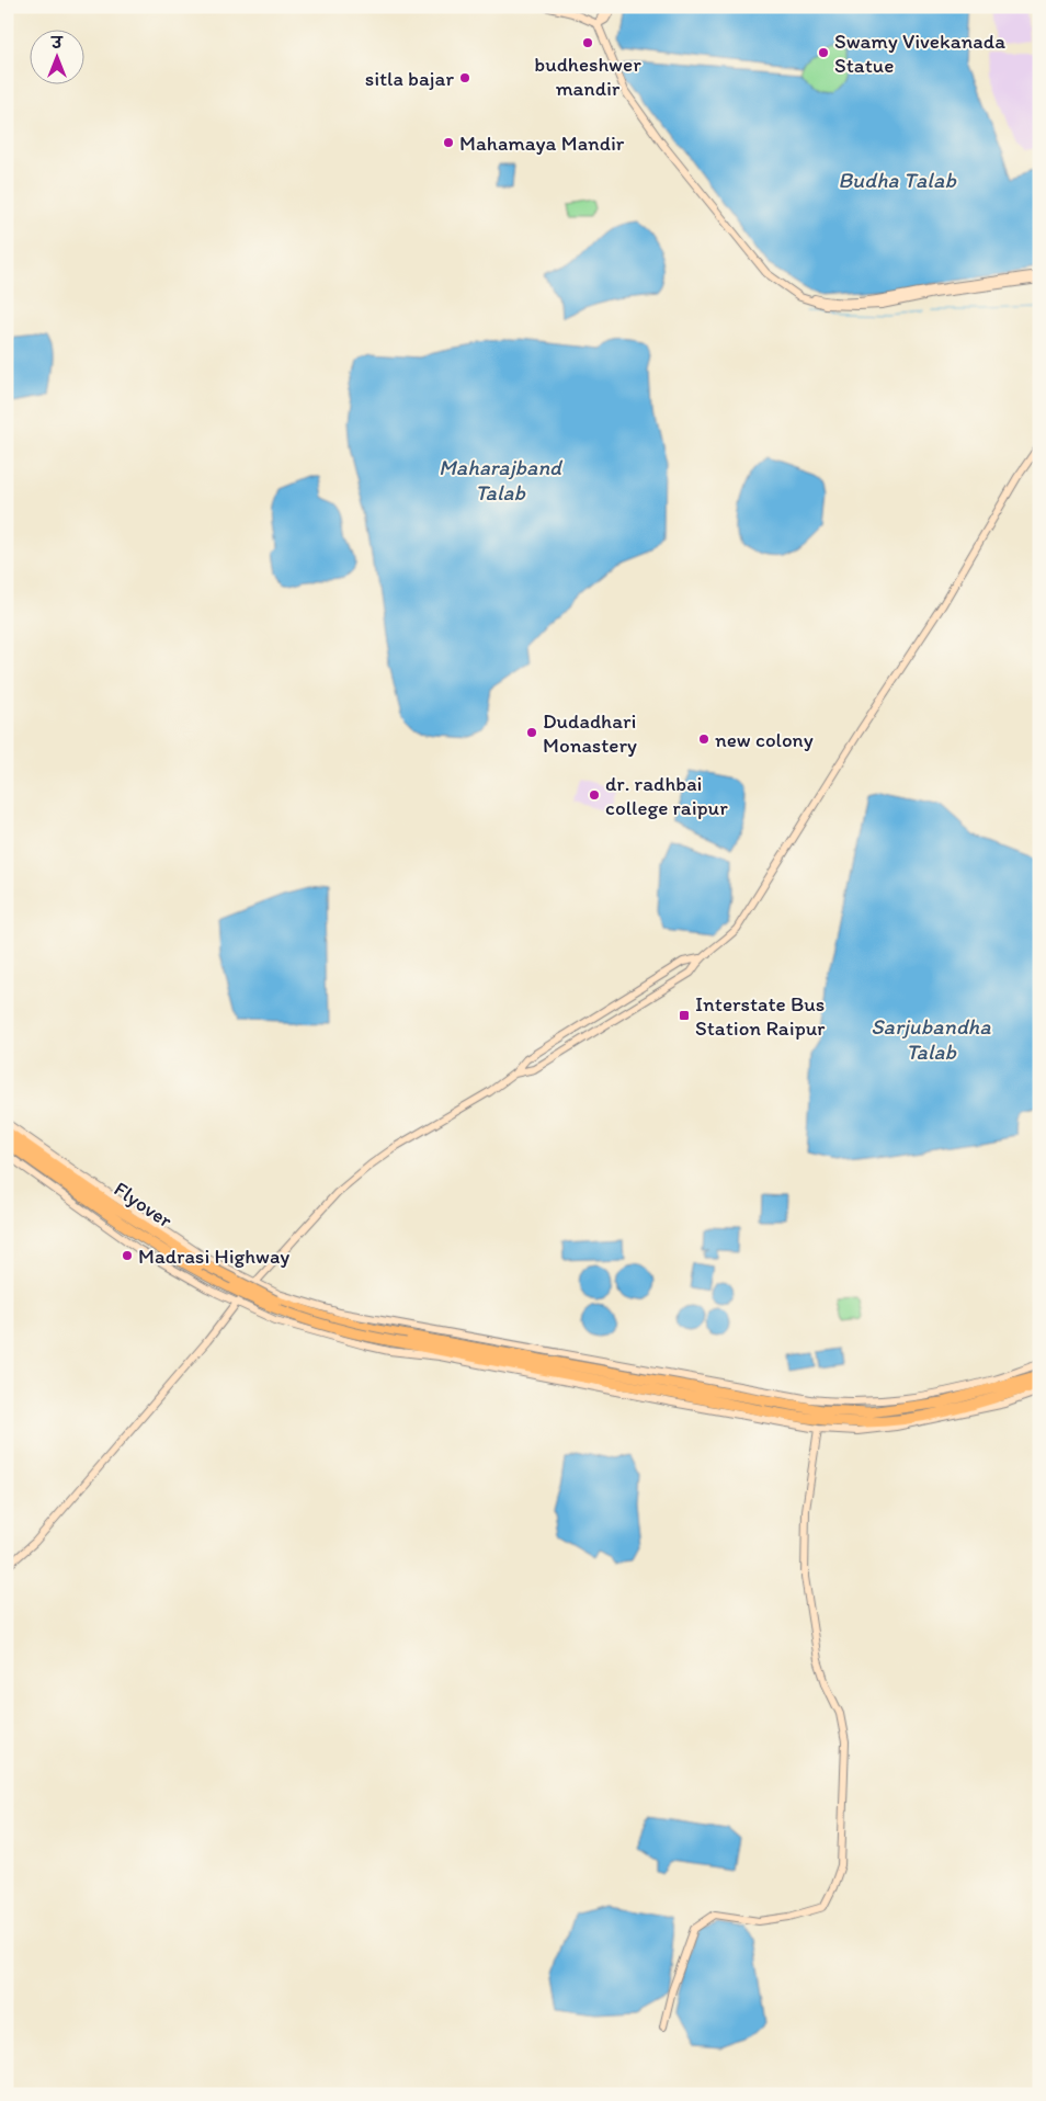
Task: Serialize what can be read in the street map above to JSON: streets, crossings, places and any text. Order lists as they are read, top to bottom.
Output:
{
  "streets": {
    "highway": ["Flyover"]
  },
  "water": ["Budha Talab", "Maharajband Talab", "Sarjubandha Talab"],
  "places": {
    "other": [
      "budheshwer mandir",
      "Swamy Vivekanada Statue",
      "sitla bajar",
      "Mahamaya Mandir",
      "Dudadhari Monastery",
      "new colony",
      "dr. radhbai college raipur",
      "Madrasi Highway"
    ],
    "transit": ["Interstate Bus Station Raipur"]
  },
  "north": "top"
}
